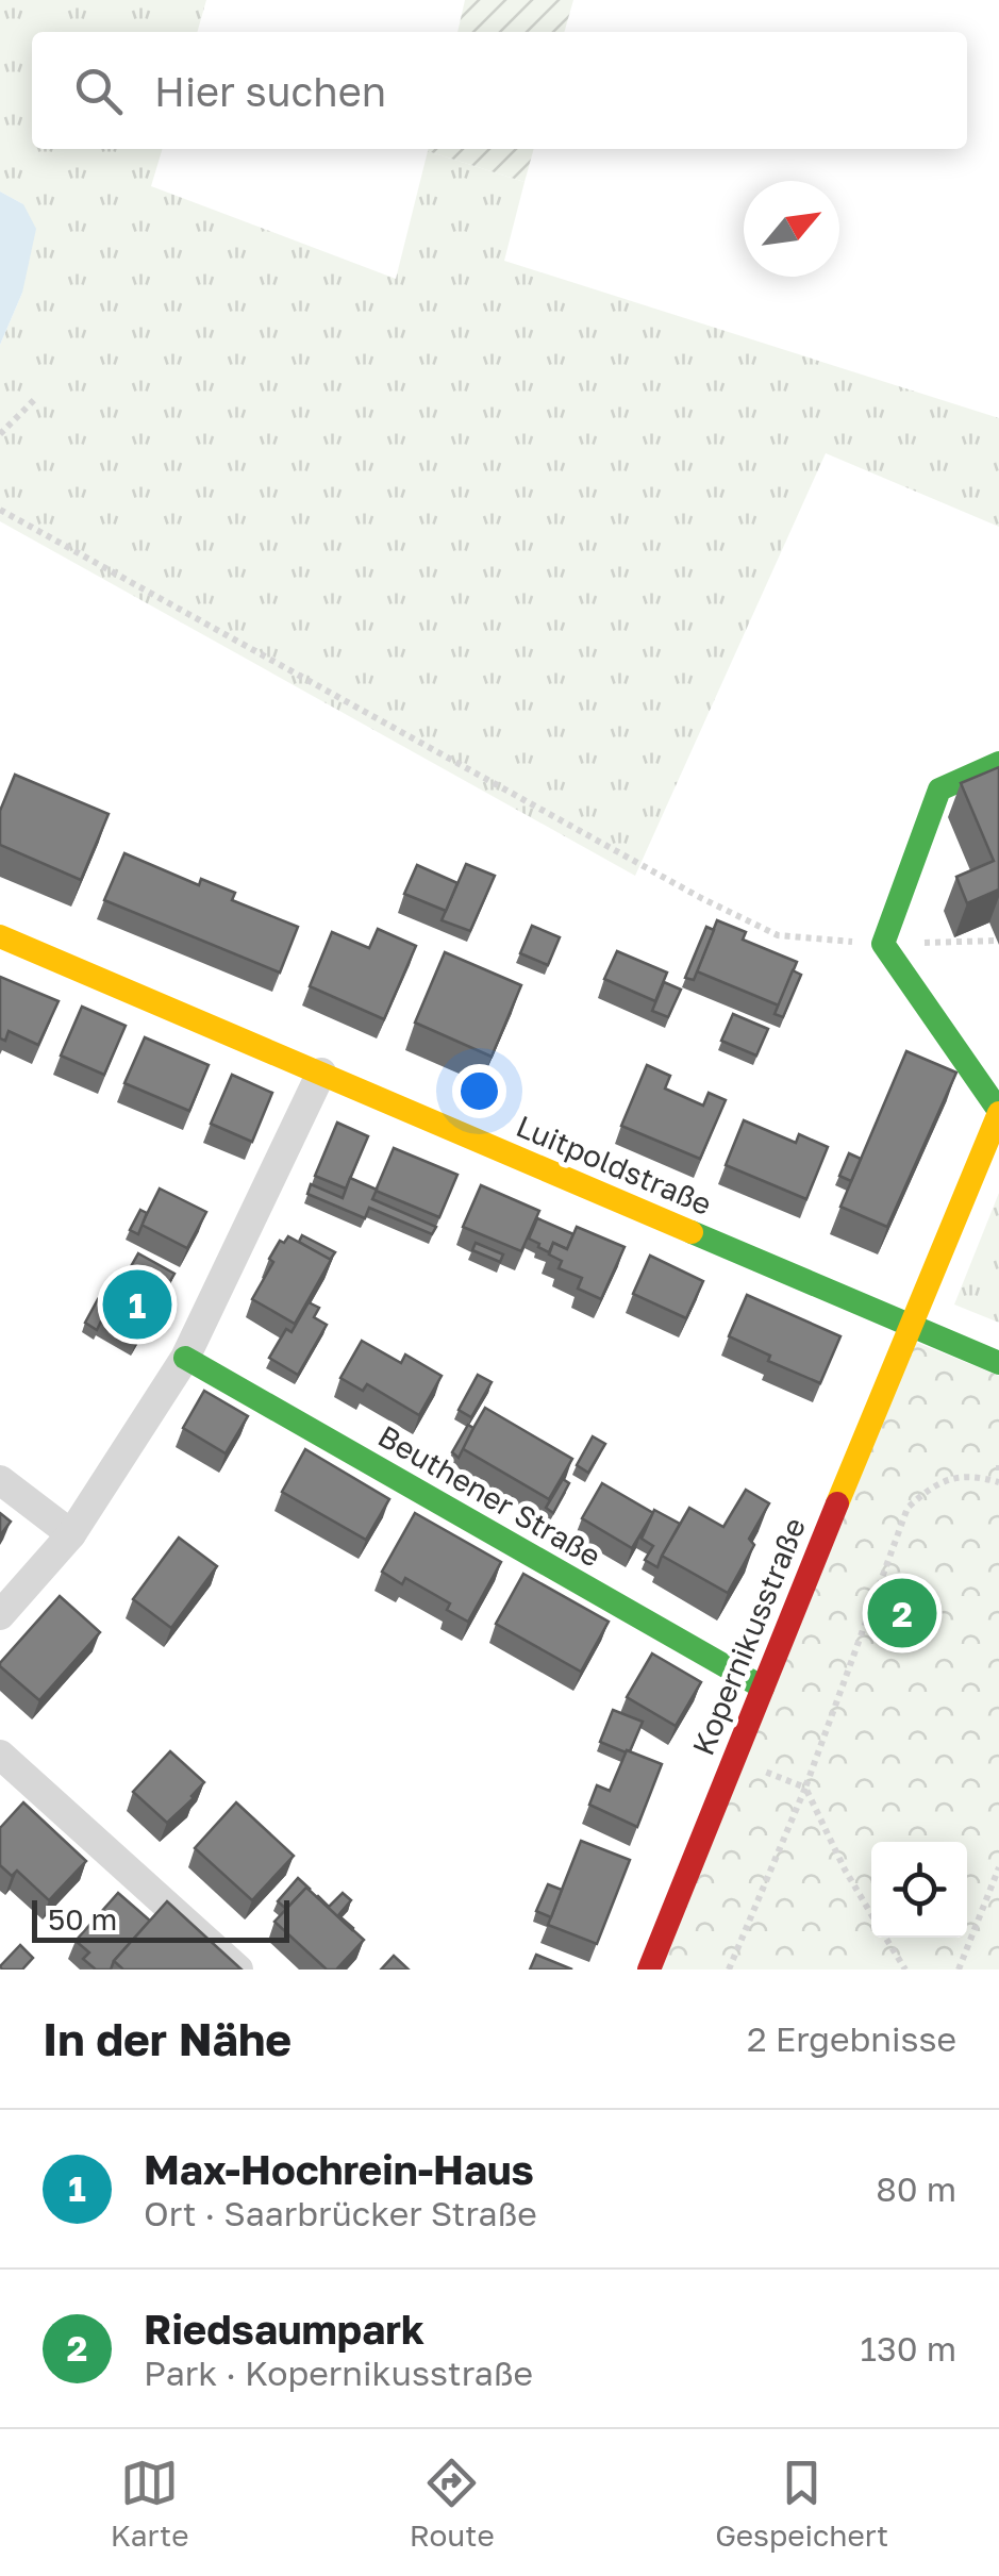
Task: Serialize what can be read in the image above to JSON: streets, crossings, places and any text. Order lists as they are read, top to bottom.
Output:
{
  "streets": {
    "street": ["Luitpoldstraße", "Beuthener Straße", "Kopernikusstraße"]
  },
  "crossings": [
    ["Luitpoldstraße", "Kopernikusstraße"],
    ["Beuthener Straße", "Kopernikusstraße"]
  ],
  "scale_bar": "50 m",
  "north": "top right",
  "page": {
    "search": "Hier suchen",
    "pins": ["1", "2"],
    "scale": "50 m",
    "heading": ["In der Nähe", "2 Ergebnisse"],
    "list": [
      {
        "mark": "1",
        "name": "Max-Hochrein-Haus",
        "note": "Ort · Saarbrücker Straße",
        "value": "80 m"
      },
      {
        "mark": "2",
        "name": "Riedsaumpark",
        "note": "Park · Kopernikusstraße",
        "value": "130 m"
      }
    ],
    "nav": ["Karte", "Route", "Gespeichert"]
  }
}
